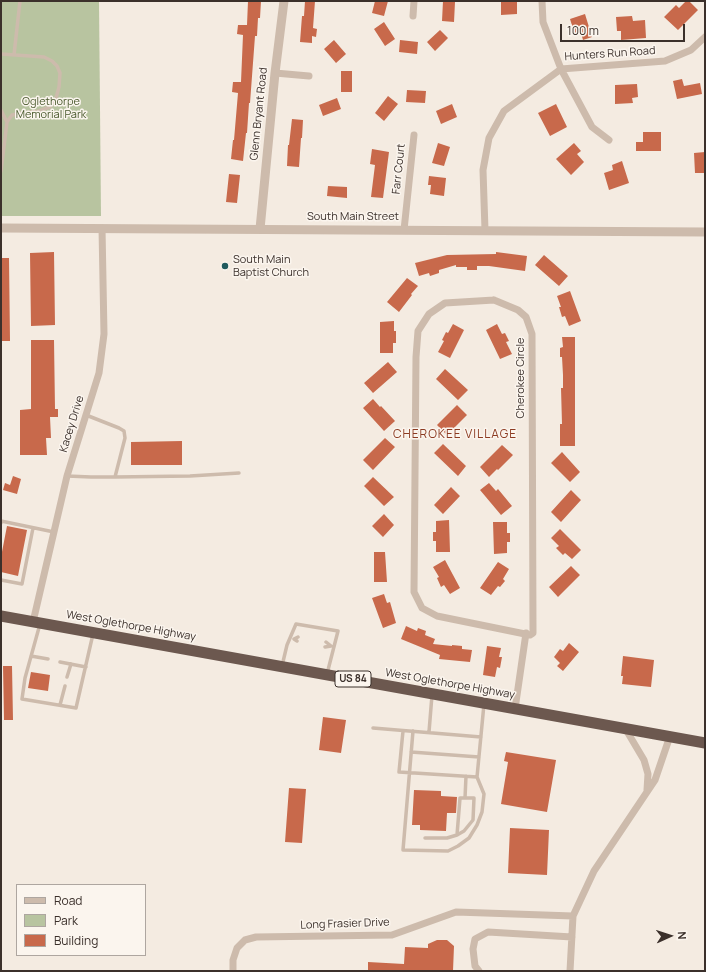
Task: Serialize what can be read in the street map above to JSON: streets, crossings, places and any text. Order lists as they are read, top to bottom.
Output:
{
  "streets": {
    "highway": ["West Oglethorpe Highway", "US 84"],
    "street": [
      "Hunters Run Road",
      "Glenn Bryant Road",
      "Farr Court",
      "South Main Street",
      "Cherokee Circle",
      "Kacey Drive",
      "Long Frasier Drive"
    ]
  },
  "crossings": [
    ["Hunters Run Road", "South Main Street"],
    ["Glenn Bryant Road", "South Main Street"],
    ["Farr Court", "South Main Street"],
    ["South Main Street", "Kacey Drive"],
    ["Cherokee Circle", "West Oglethorpe Highway"],
    ["Kacey Drive", "West Oglethorpe Highway"]
  ],
  "districts": ["CHEROKEE VILLAGE"],
  "parks": ["Oglethorpe Memorial Park"],
  "places": ["South Main Baptist Church"],
  "legend": ["Road", "Park", "Building"],
  "scale_bar": "100 m",
  "north": "right"
}
